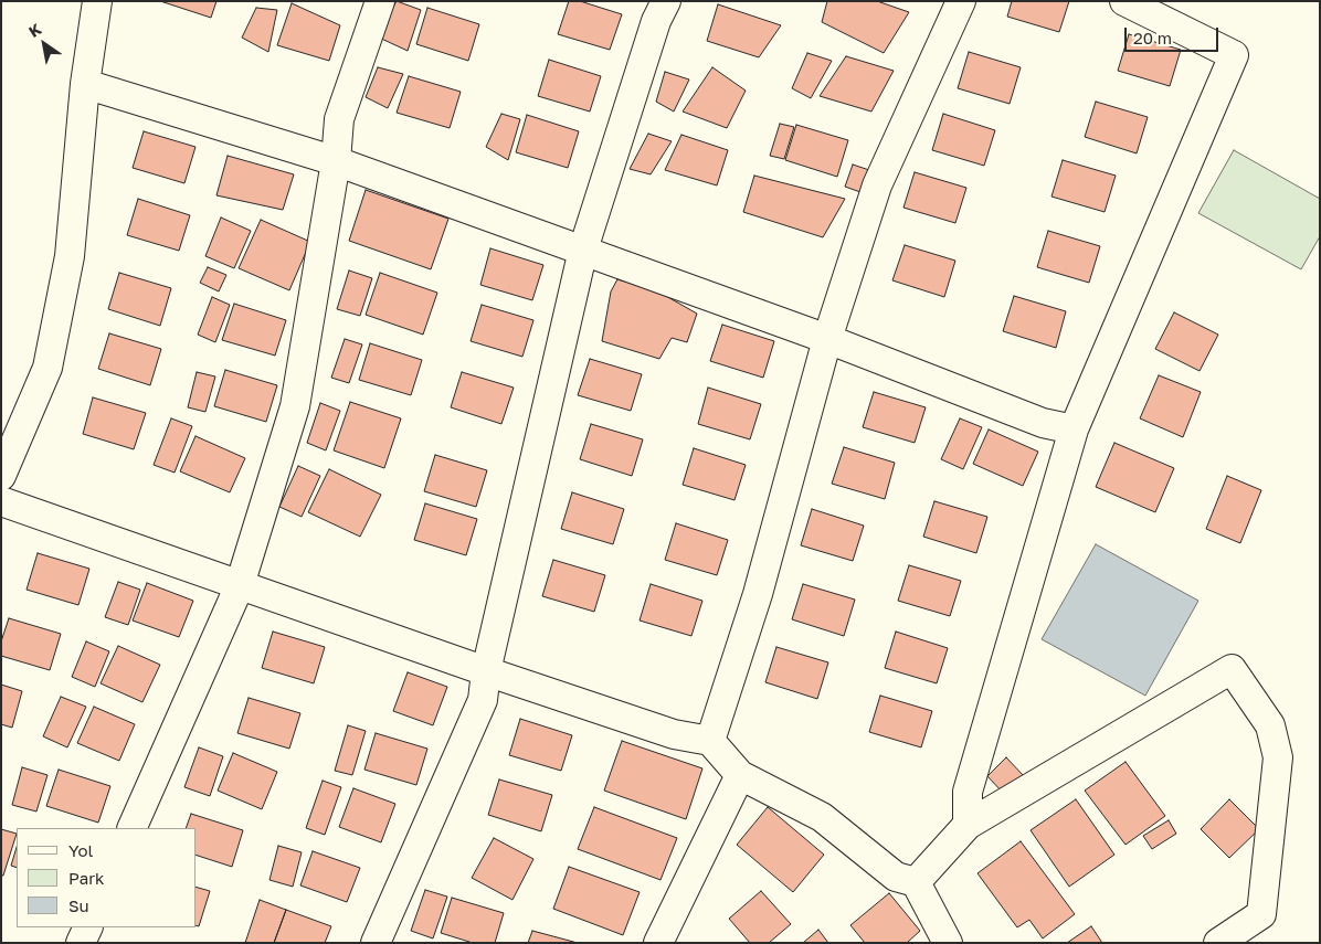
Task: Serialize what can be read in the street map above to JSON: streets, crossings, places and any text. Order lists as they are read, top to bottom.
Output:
{
  "legend": ["Yol", "Park", "Su"],
  "scale_bar": "20 m",
  "north": "top left"
}
